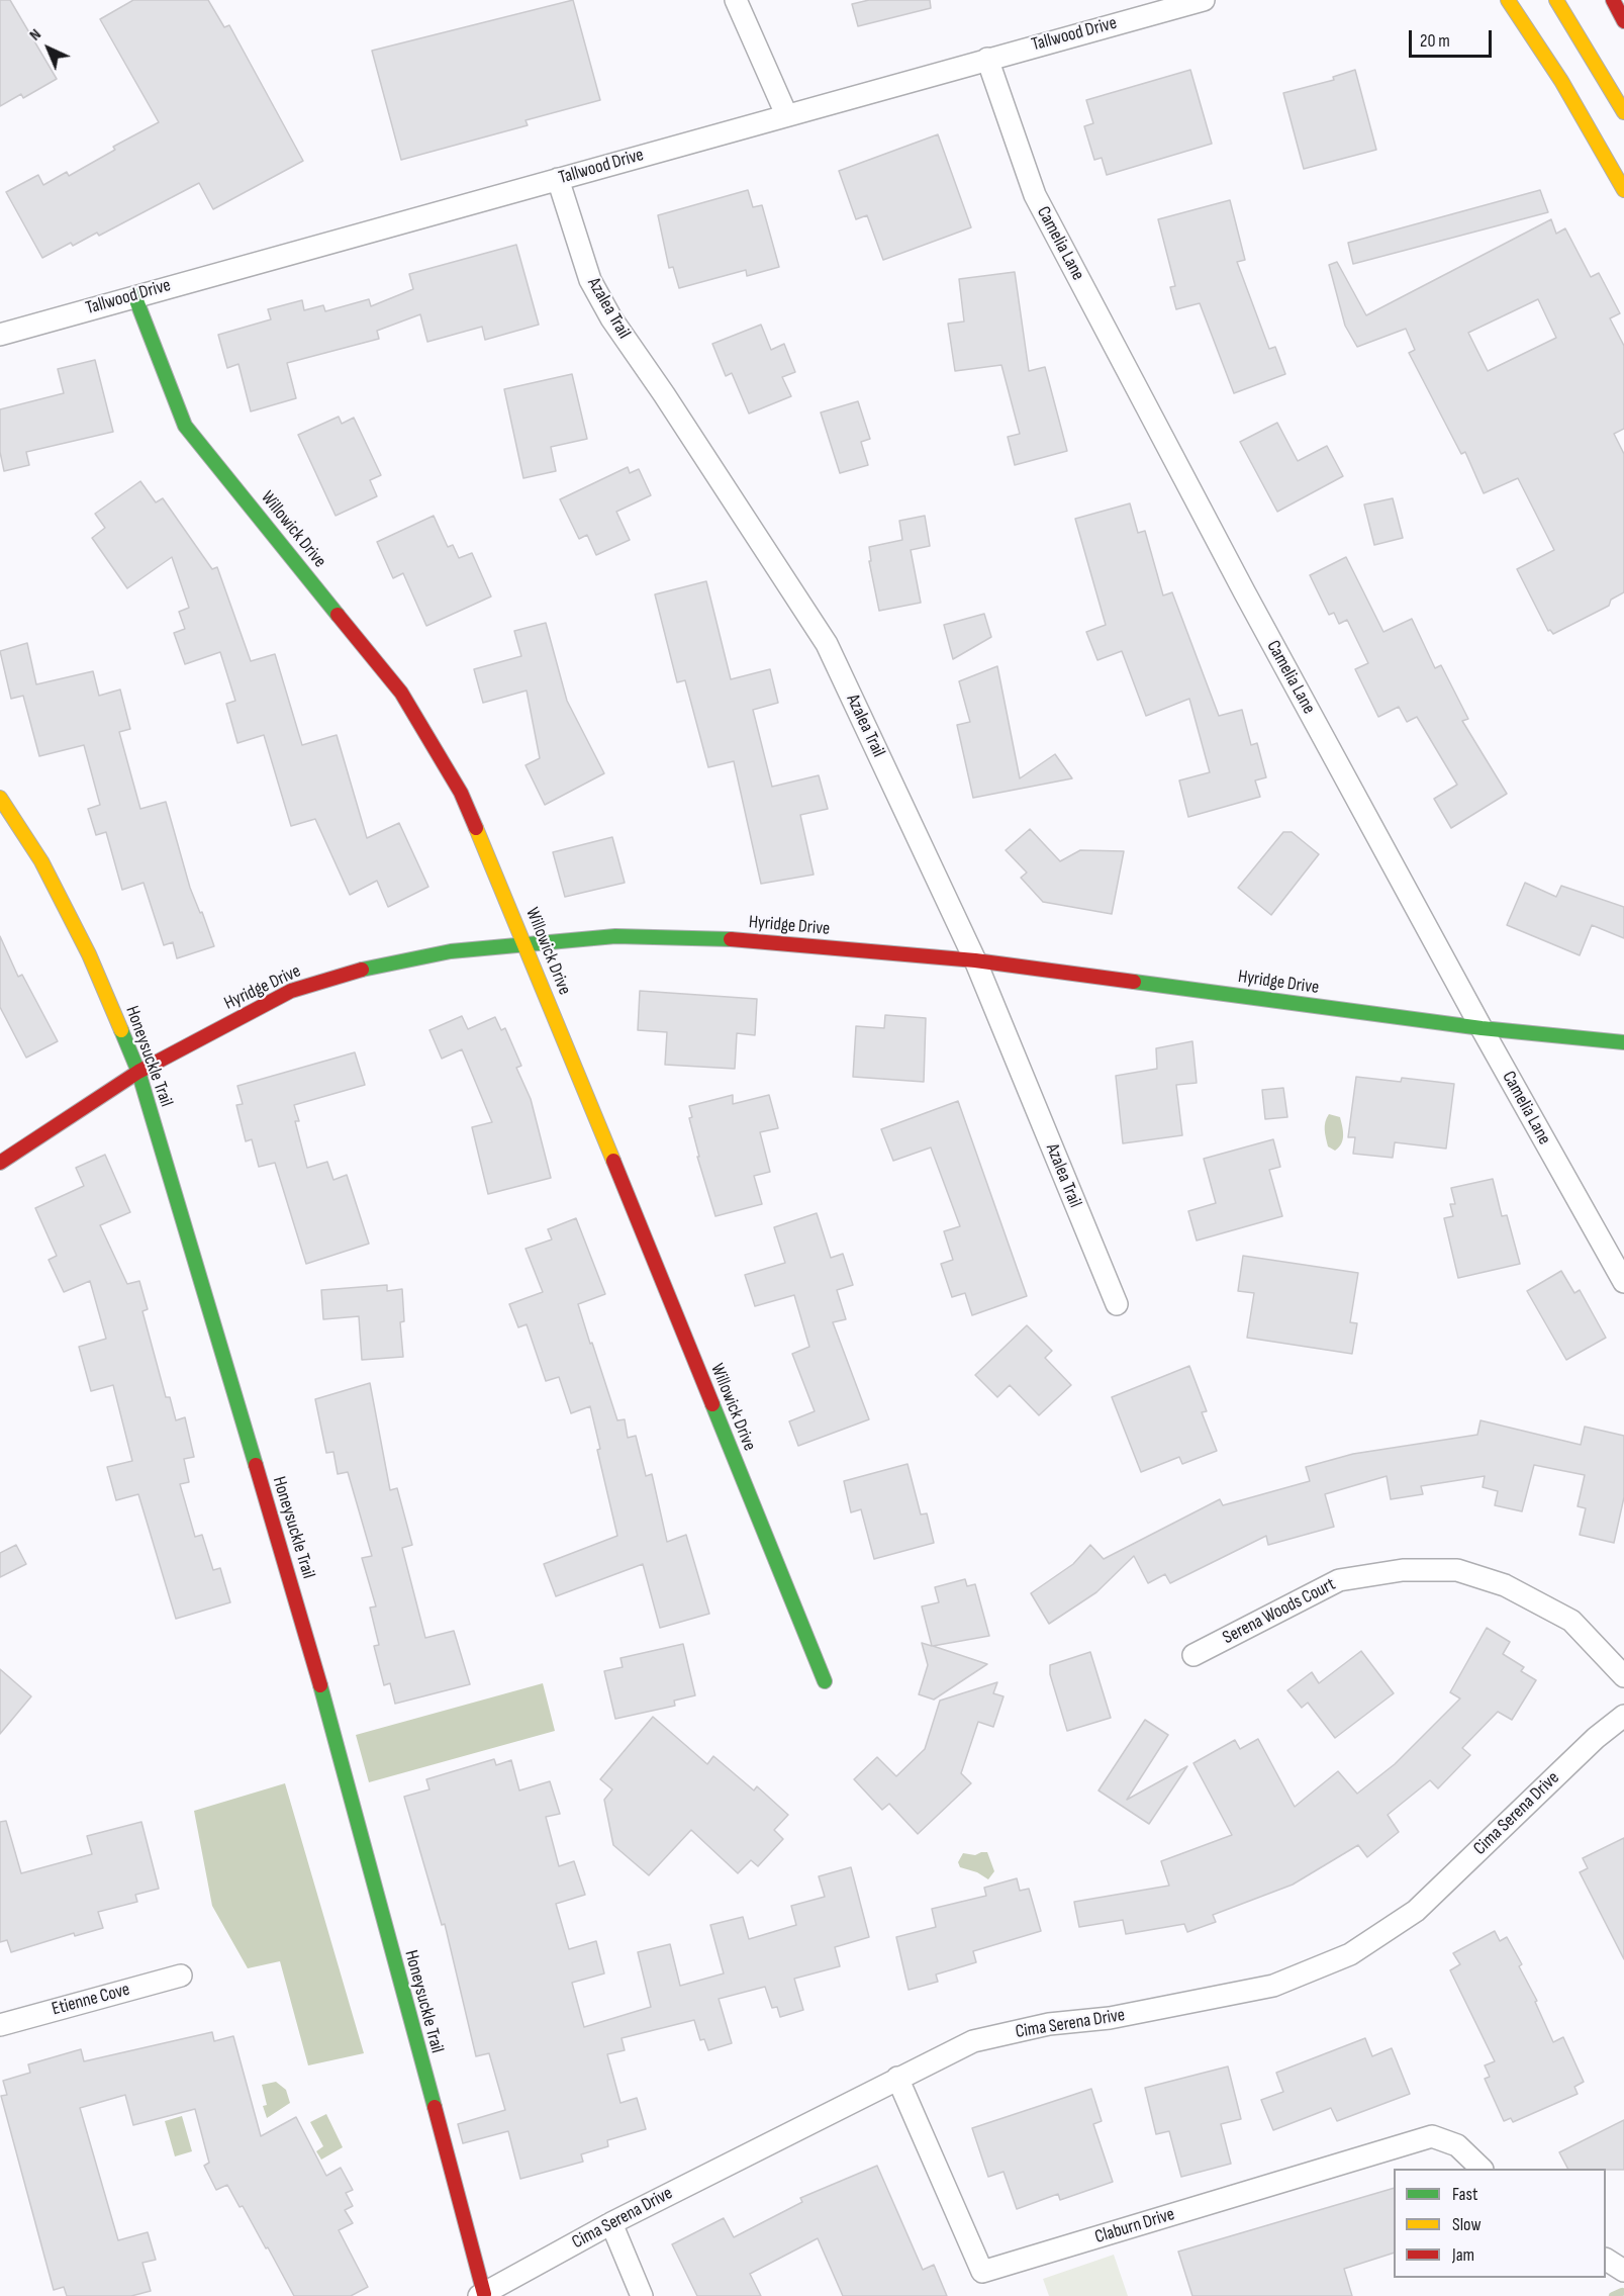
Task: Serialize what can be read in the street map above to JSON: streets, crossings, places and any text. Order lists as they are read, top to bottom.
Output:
{
  "streets": {
    "main road": ["Willowick Drive", "Hyridge Drive", "Honeysuckle Trail"],
    "street": [
      "Tallwood Drive",
      "Camelia Lane",
      "Azalea Trail",
      "Serena Woods Court",
      "Cima Serena Drive",
      "Etienne Cove",
      "Claburn Drive"
    ]
  },
  "crossings": [
    ["Tallwood Drive", "Camelia Lane"],
    ["Tallwood Drive", "Azalea Trail"],
    ["Tallwood Drive", "Willowick Drive"],
    ["Camelia Lane", "Hyridge Drive"],
    ["Azalea Trail", "Hyridge Drive"],
    ["Willowick Drive", "Hyridge Drive"],
    ["Hyridge Drive", "Honeysuckle Trail"],
    ["Honeysuckle Trail", "Cima Serena Drive"],
    ["Cima Serena Drive", "Claburn Drive"]
  ],
  "legend": ["Fast", "Slow", "Jam"],
  "scale_bar": "20 m",
  "north": "top left"
}
